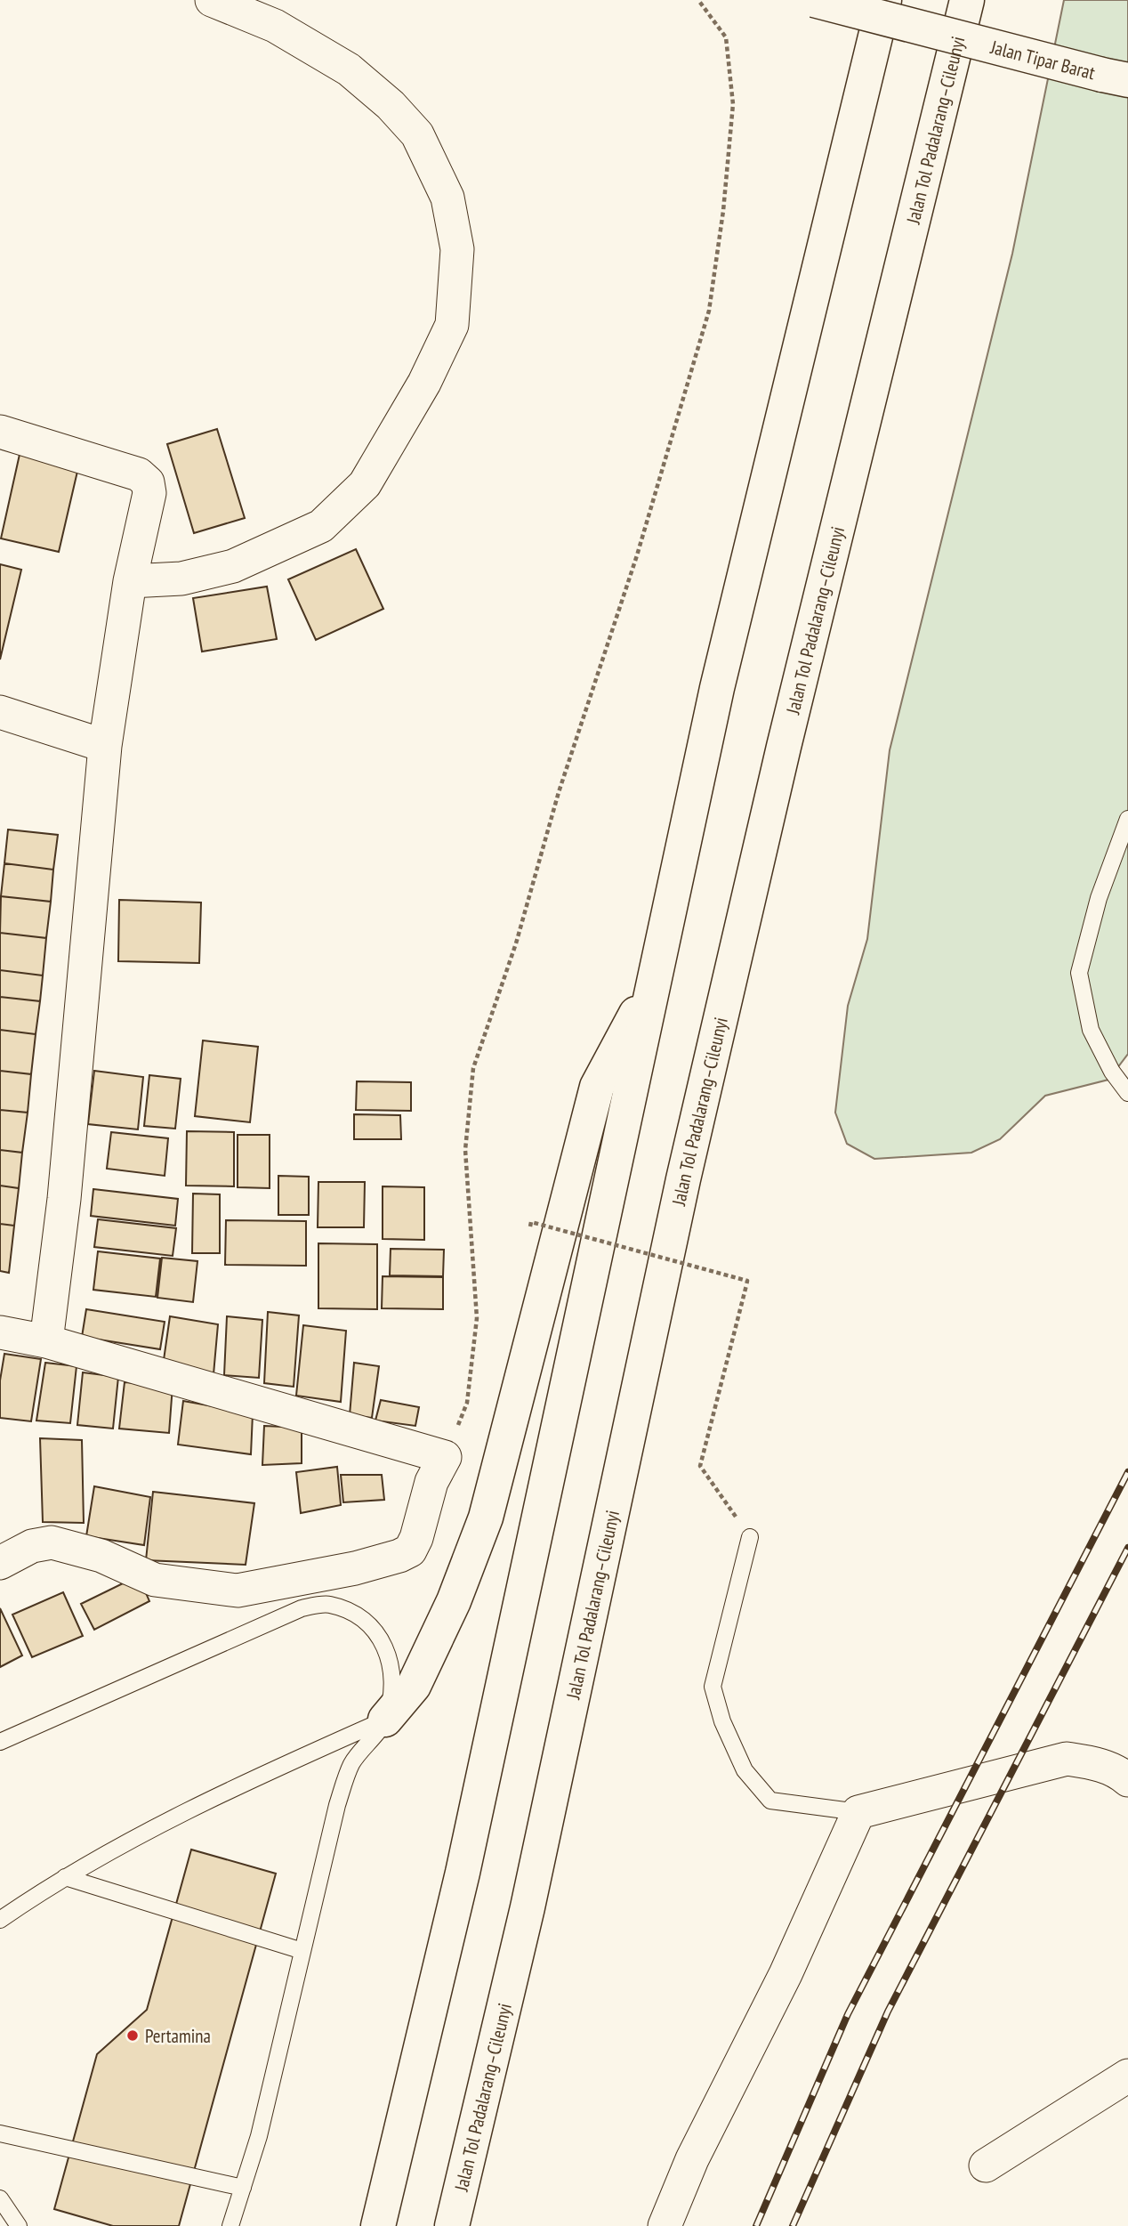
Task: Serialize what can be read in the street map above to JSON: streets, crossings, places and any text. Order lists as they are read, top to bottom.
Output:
{
  "streets": {
    "main road": ["Jalan Tipar Barat", "Jalan Tol Padalarang–Cileunyi"]
  },
  "places": ["Pertamina"]
}
